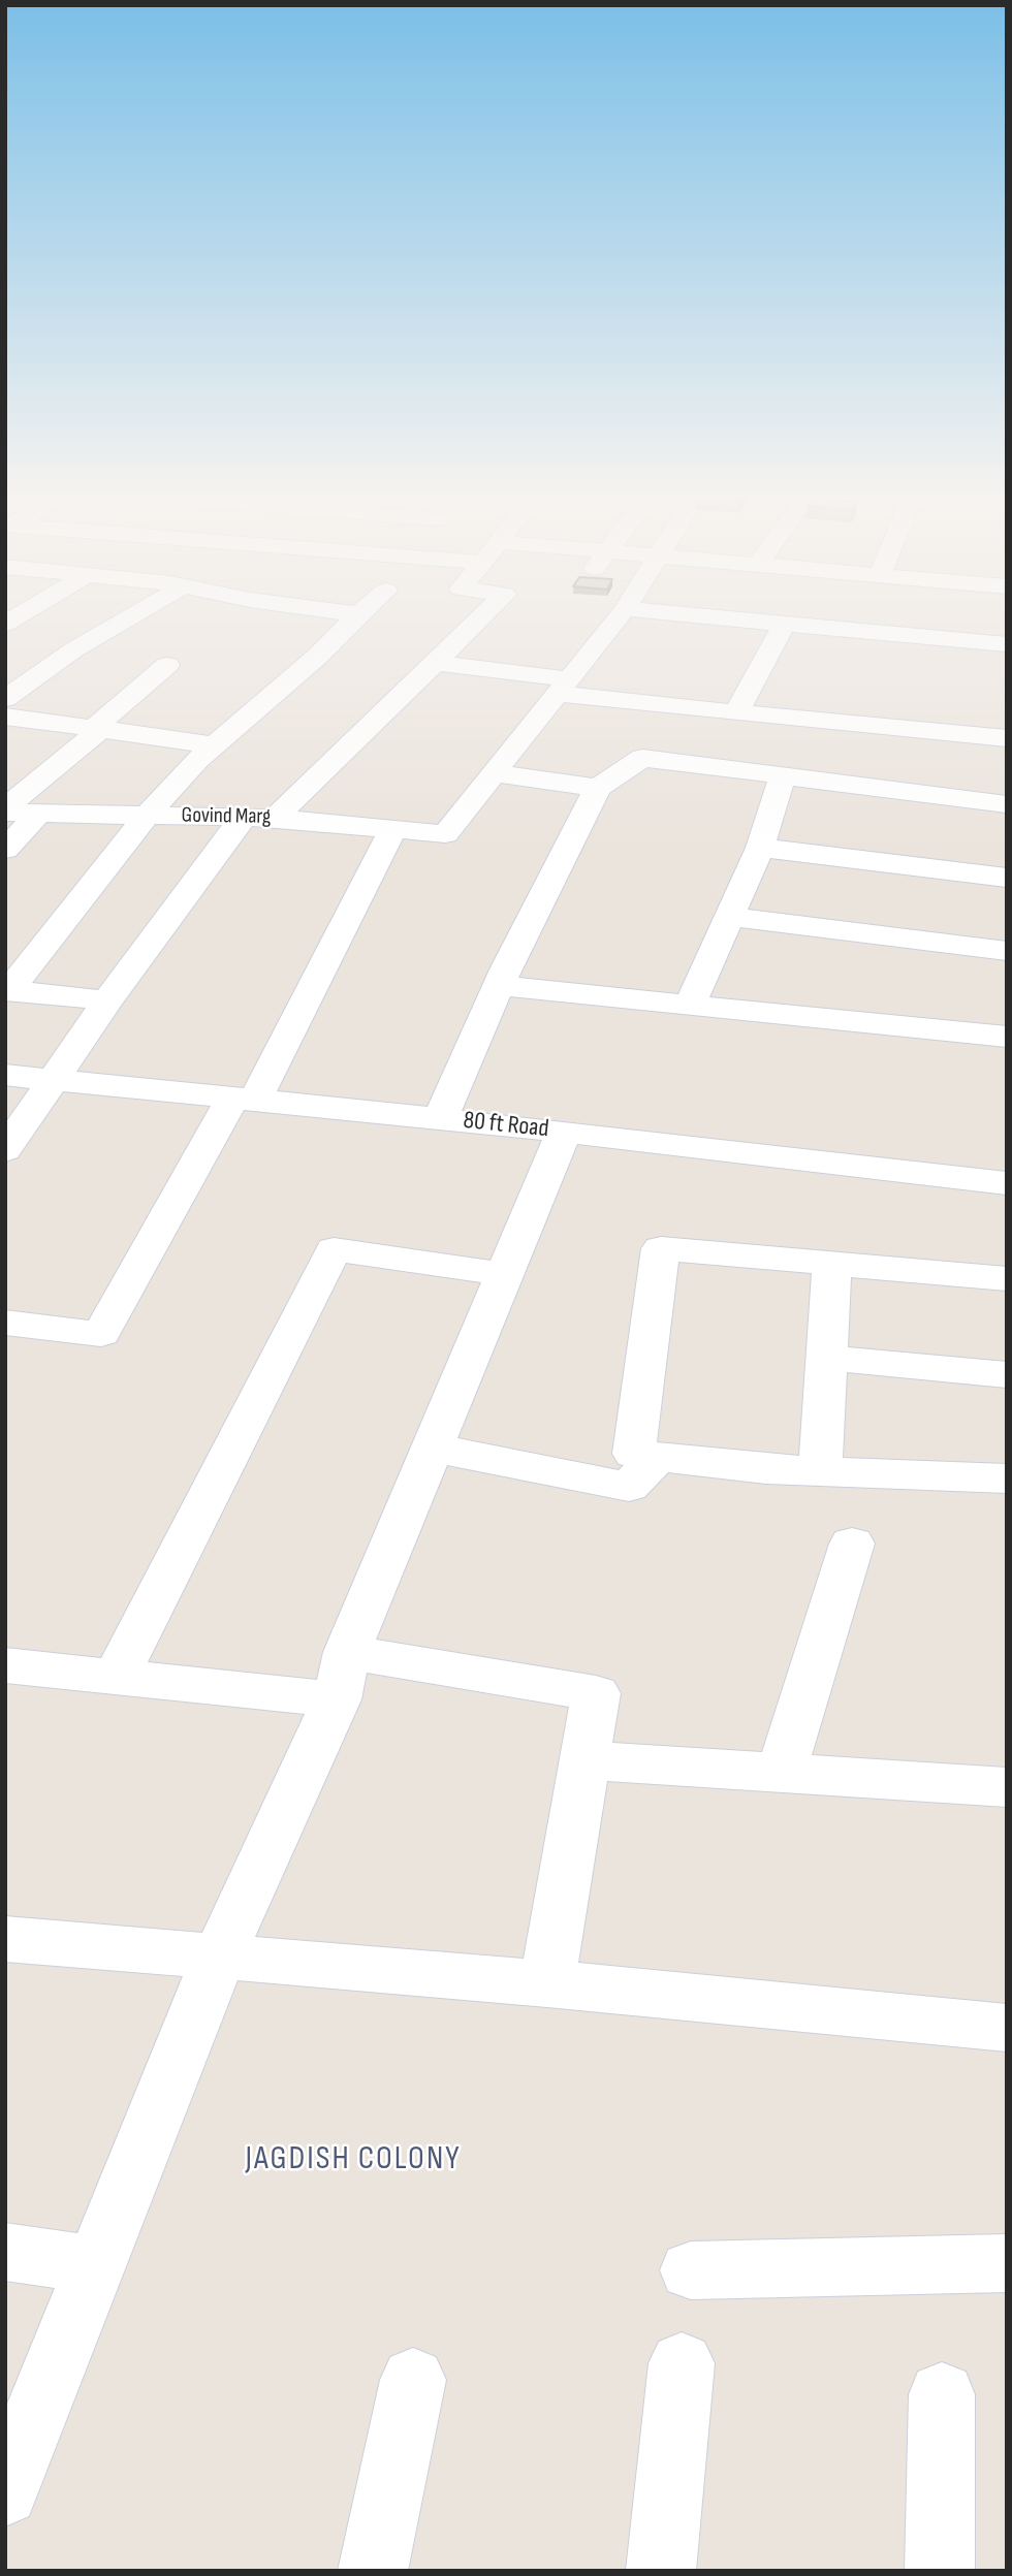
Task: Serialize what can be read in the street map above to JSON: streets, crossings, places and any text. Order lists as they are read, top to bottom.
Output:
{
  "streets": {
    "street": ["Govind Marg", "80 ft Road"]
  },
  "districts": ["JAGDISH COLONY"]
}
